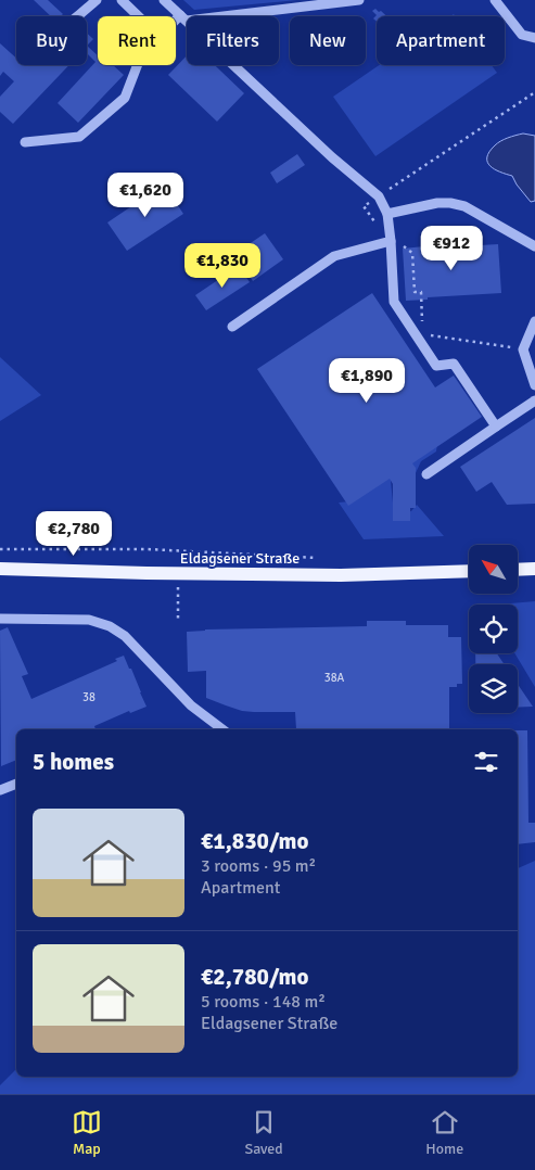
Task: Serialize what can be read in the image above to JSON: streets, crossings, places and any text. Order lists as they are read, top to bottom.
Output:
{
  "streets": {
    "main road": ["Eldagsener Straße"]
  },
  "house_numbers": ["38A", "38"],
  "north": "top left",
  "page": {
    "chip": [
      "Buy",
      "Rent",
      "Filters",
      "New",
      "Apartment"
    ],
    "price": [
      "€1,620",
      "€912",
      "€1,830",
      "€1,890",
      "€2,780"
    ],
    "heading": "5 homes",
    "list": [
      {
        "name": "€1,830/mo",
        "note": "3 rooms · 95 m² · Apartment"
      },
      {
        "name": "€2,780/mo",
        "note": "5 rooms · 148 m² · Eldagsener Straße"
      }
    ],
    "tabs": ["Map", "Saved", "Home"]
  }
}
